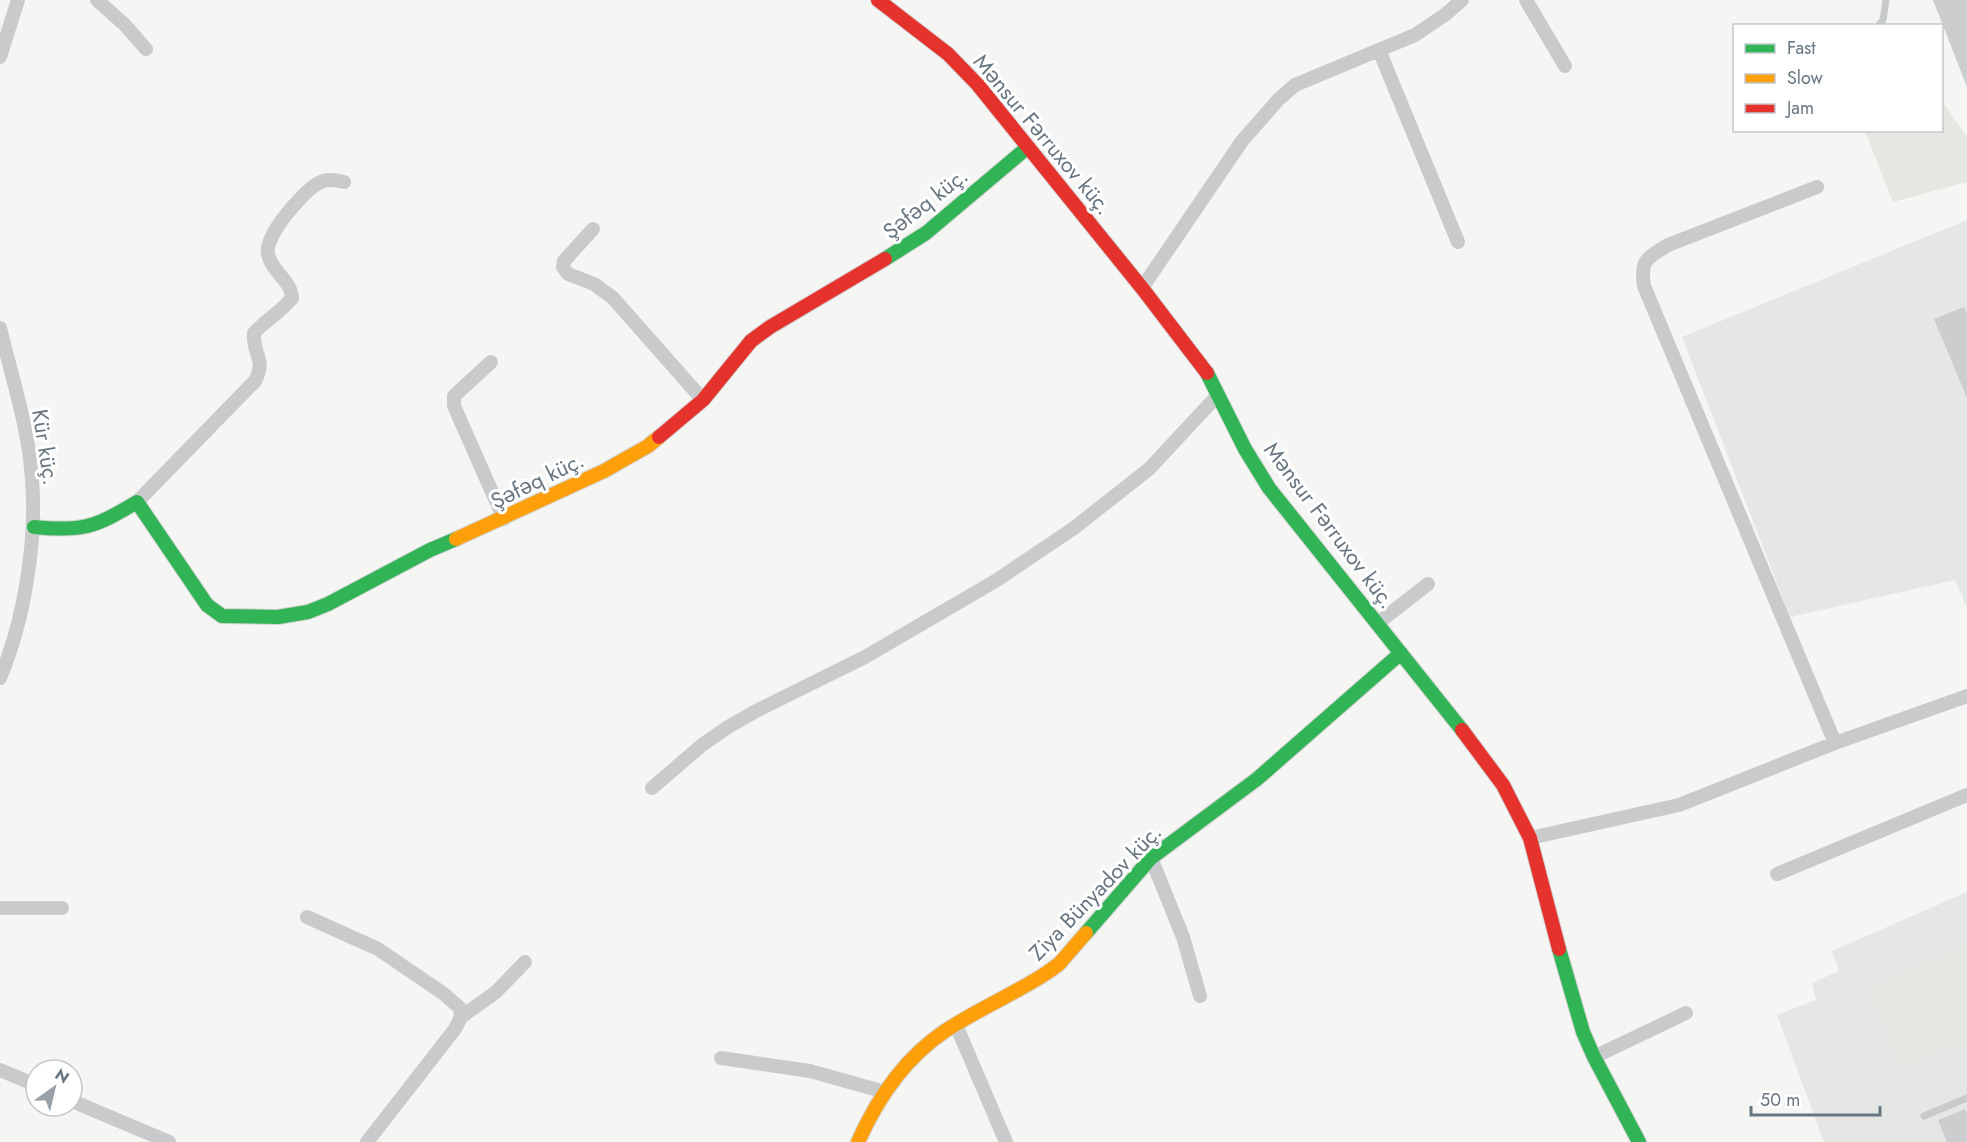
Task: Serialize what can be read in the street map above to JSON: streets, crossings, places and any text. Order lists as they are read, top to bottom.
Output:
{
  "streets": {
    "street": [
      "Mənsur Fərruxov küç.",
      "Şəfəq küç.",
      "Kür küç.",
      "Ziya Bünyadov küç."
    ]
  },
  "crossings": [
    ["Mənsur Fərruxov küç.", "Şəfəq küç."],
    ["Mənsur Fərruxov küç.", "Ziya Bünyadov küç."]
  ],
  "legend": ["Fast", "Slow", "Jam"],
  "scale_bar": "50 m",
  "north": "top right"
}
